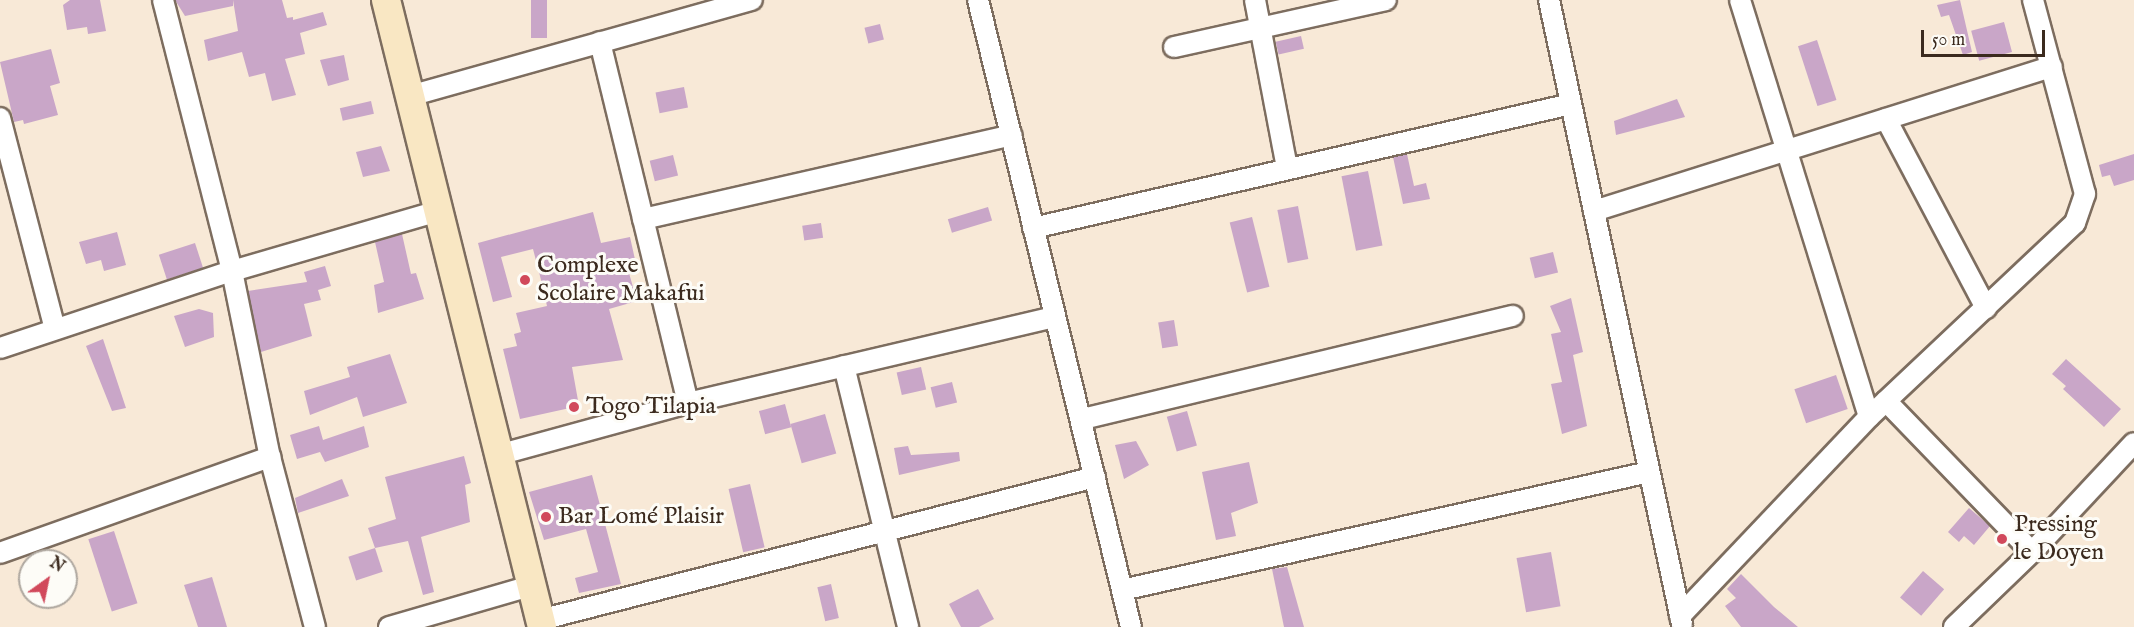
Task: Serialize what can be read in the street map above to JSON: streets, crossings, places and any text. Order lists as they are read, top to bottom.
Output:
{
  "places": [
    "Complexe Scolaire Makafui",
    "Togo Tilapia",
    "Bar Lomé Plaisir",
    "Pressing le Doyen"
  ],
  "scale_bar": "50 m",
  "north": "top right"
}
